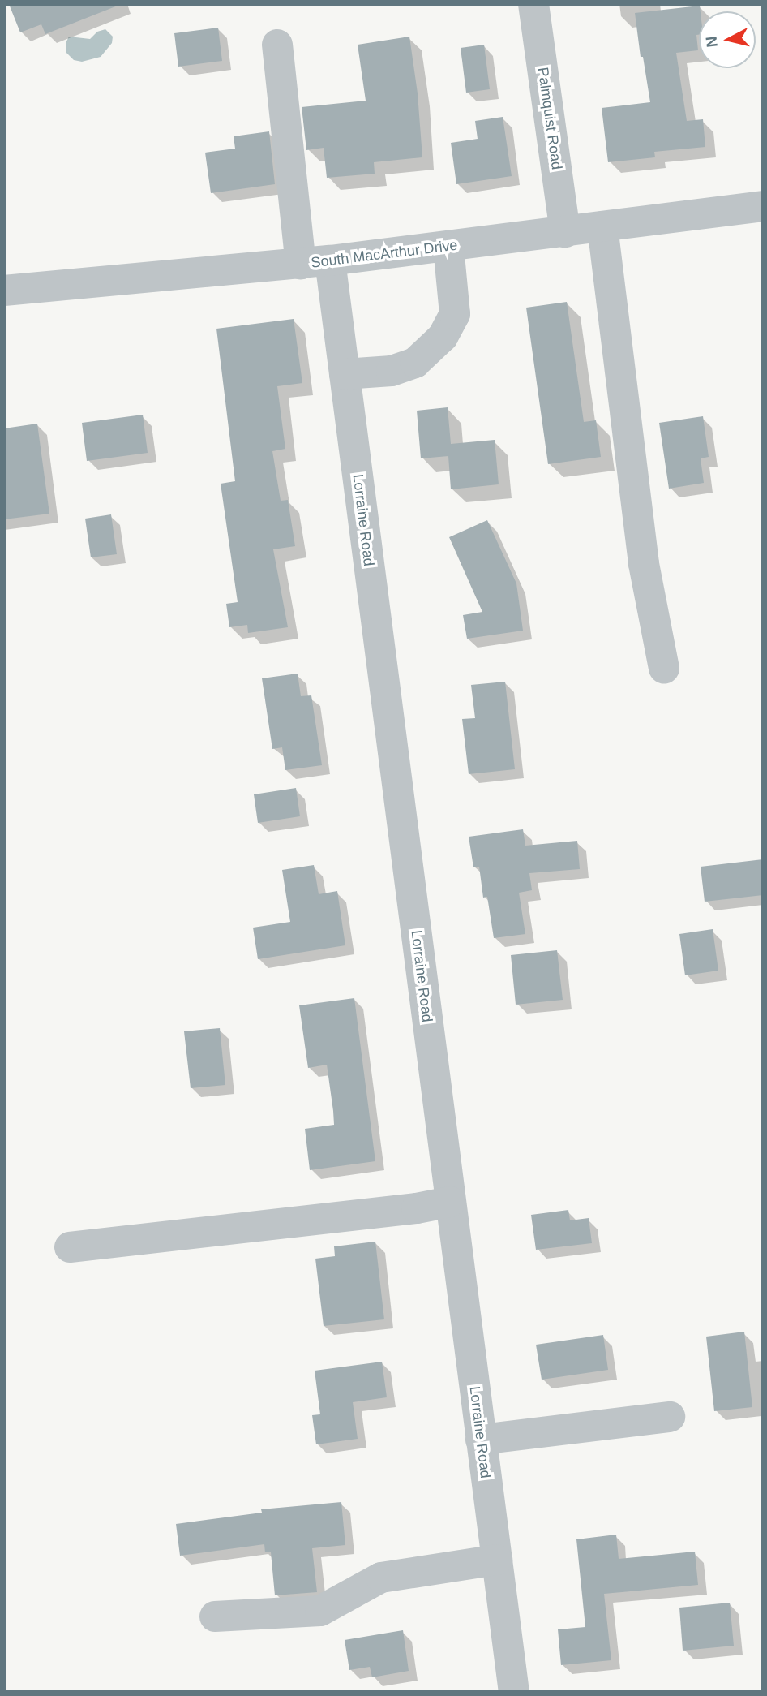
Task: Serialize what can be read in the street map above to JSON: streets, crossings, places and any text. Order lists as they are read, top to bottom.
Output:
{
  "streets": {
    "street": ["Palmquist Road", "South MacArthur Drive", "Lorraine Road"]
  },
  "crossings": [
    ["Palmquist Road", "South MacArthur Drive"],
    ["South MacArthur Drive", "Lorraine Road"]
  ],
  "north": "left"
}
